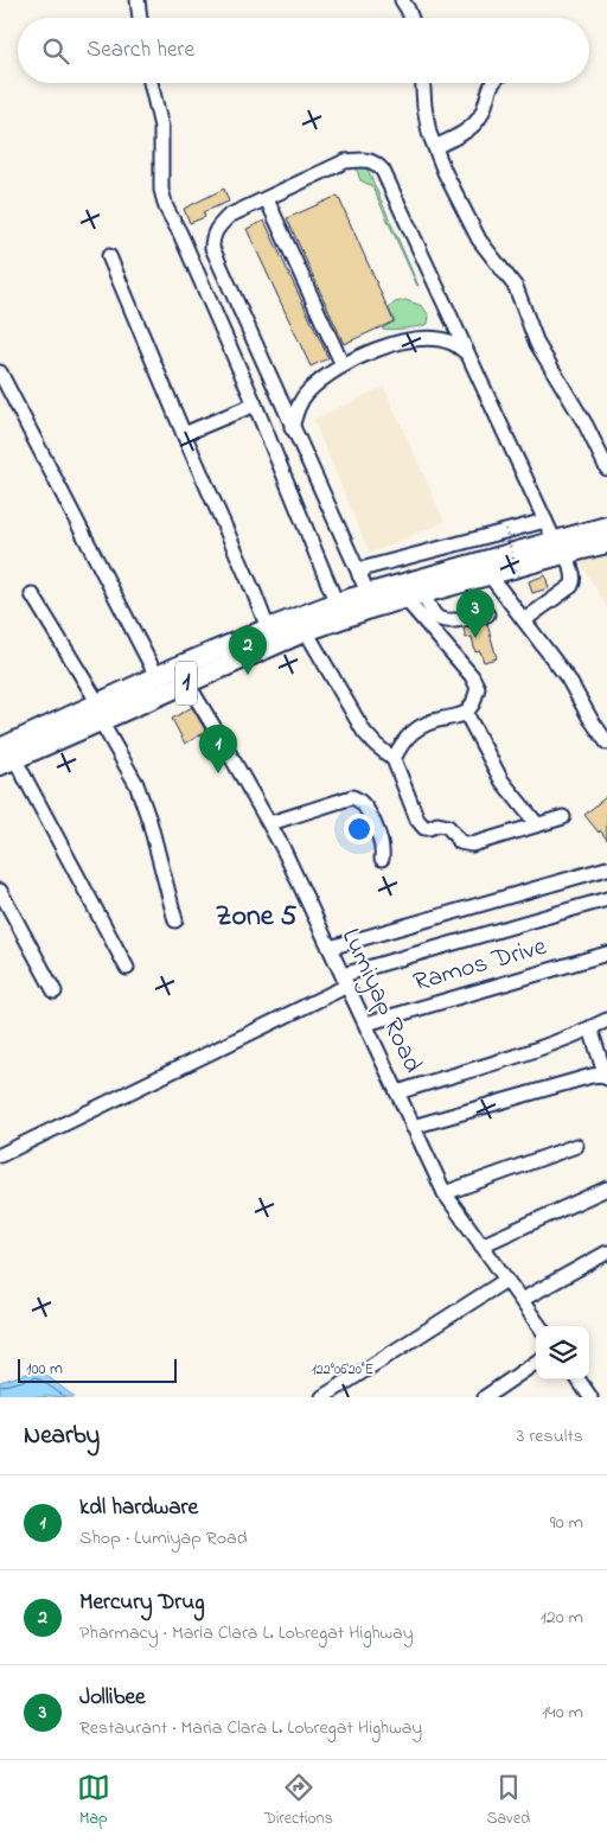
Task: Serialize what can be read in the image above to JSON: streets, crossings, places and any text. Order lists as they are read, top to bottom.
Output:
{
  "streets": {
    "highway": ["1"],
    "street": ["Ramos Drive", "Lumiyap Road"]
  },
  "crossings": [
    ["1", "Lumiyap Road"],
    ["Ramos Drive", "Lumiyap Road"]
  ],
  "districts": ["Zone 5"],
  "scale_bar": "100 m",
  "page": {
    "search": "Search here",
    "pins": ["3", "2", "1"],
    "scale": "100 m",
    "heading": ["Nearby", "3 results"],
    "list": [
      {
        "mark": "1",
        "name": "kdl hardware",
        "note": "Shop · Lumiyap Road",
        "value": "90 m"
      },
      {
        "mark": "2",
        "name": "Mercury Drug",
        "note": "Pharmacy · Maria Clara L. Lobregat Highway",
        "value": "120 m"
      },
      {
        "mark": "3",
        "name": "Jollibee",
        "note": "Restaurant · Maria Clara L. Lobregat Highway",
        "value": "140 m"
      }
    ],
    "nav": ["Map", "Directions", "Saved"]
  },
  "coordinates": ["122°06'20\"E"]
}
